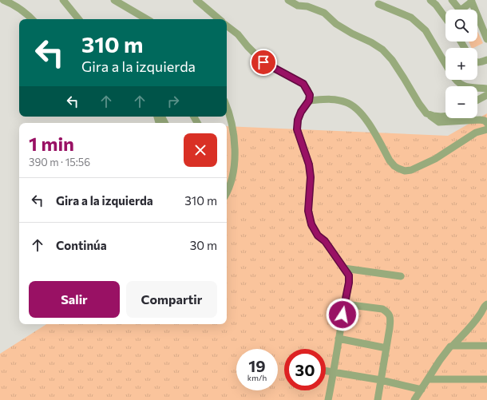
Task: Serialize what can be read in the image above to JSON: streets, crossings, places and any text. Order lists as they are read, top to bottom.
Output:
{
  "page": {
    "map_buttons": ["+", "−"],
    "turn": ["310 m", "Gira a la izquierda"],
    "heading": ["1 min", "390 m · 15:56"],
    "list": [
      {
        "name": "Gira a la izquierda",
        "value": "310 m"
      },
      {
        "name": "Continúa",
        "value": "30 m"
      }
    ],
    "buttons": ["Salir", "Compartir"],
    "speed": "19 km/h",
    "limit": "30"
  }
}
